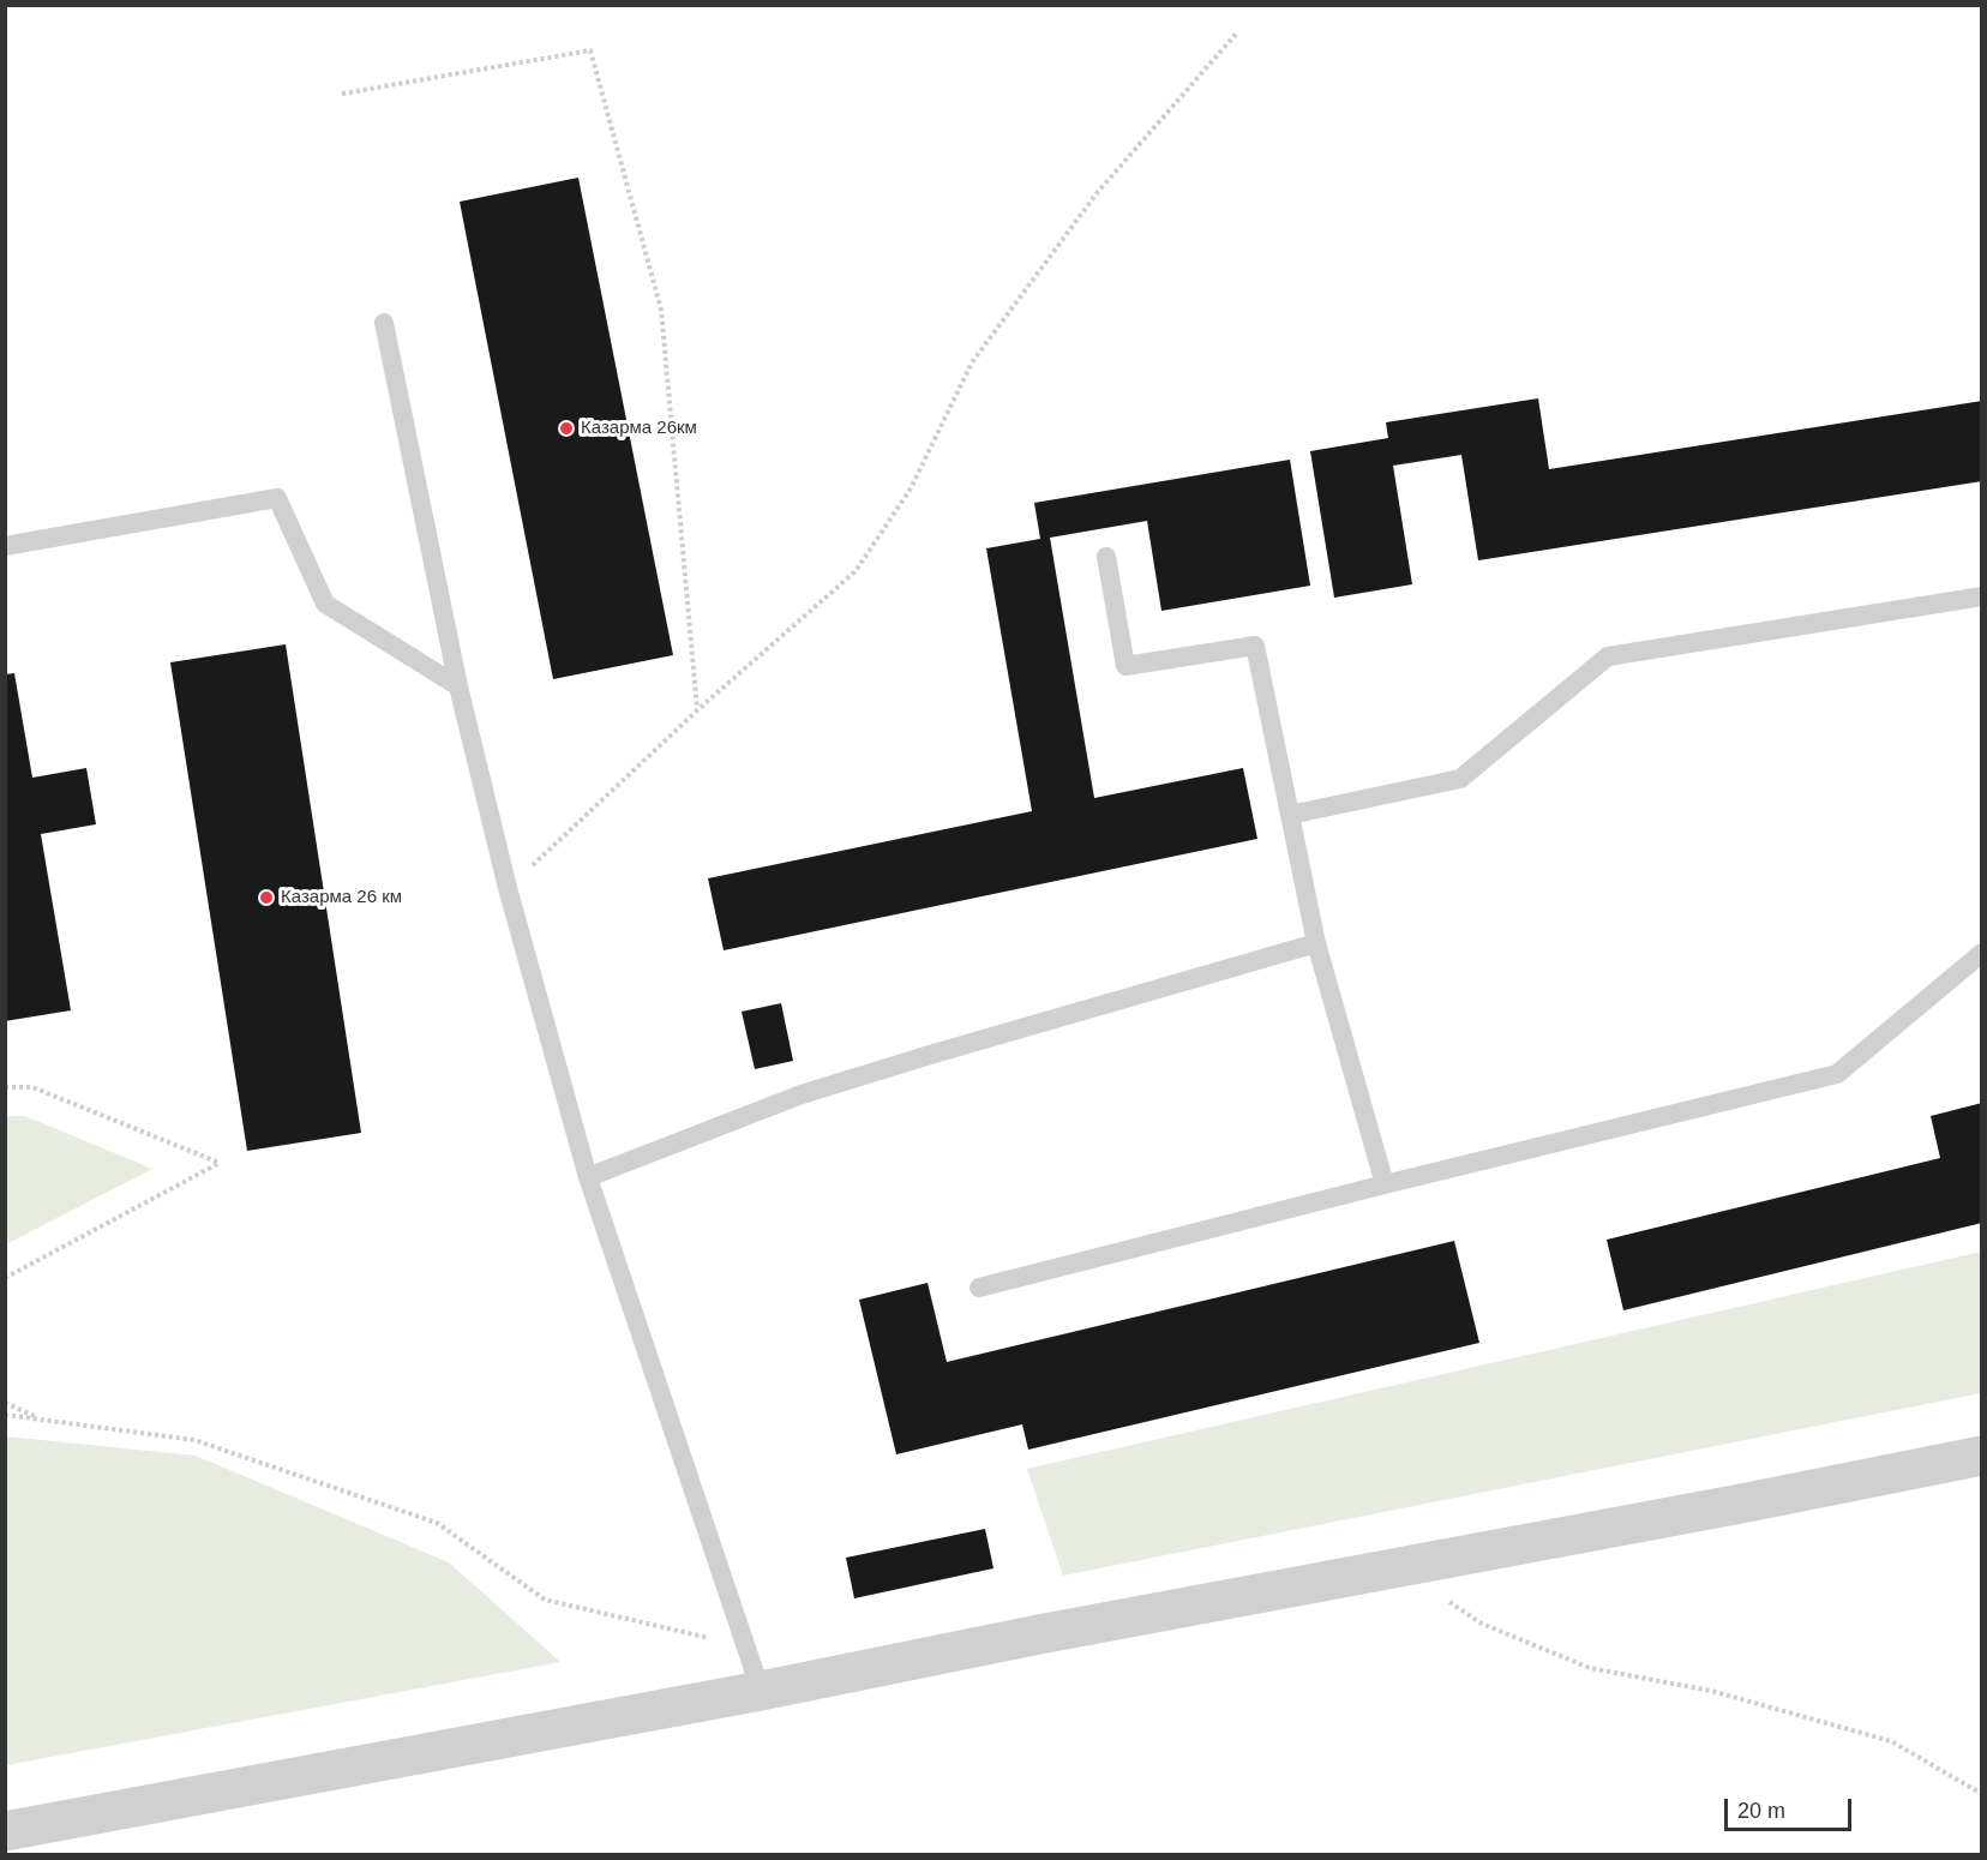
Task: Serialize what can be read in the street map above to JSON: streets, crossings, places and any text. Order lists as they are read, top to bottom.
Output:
{
  "places": ["Казарма 26км", "Казарма 26 км"],
  "scale_bar": "20 m"
}
